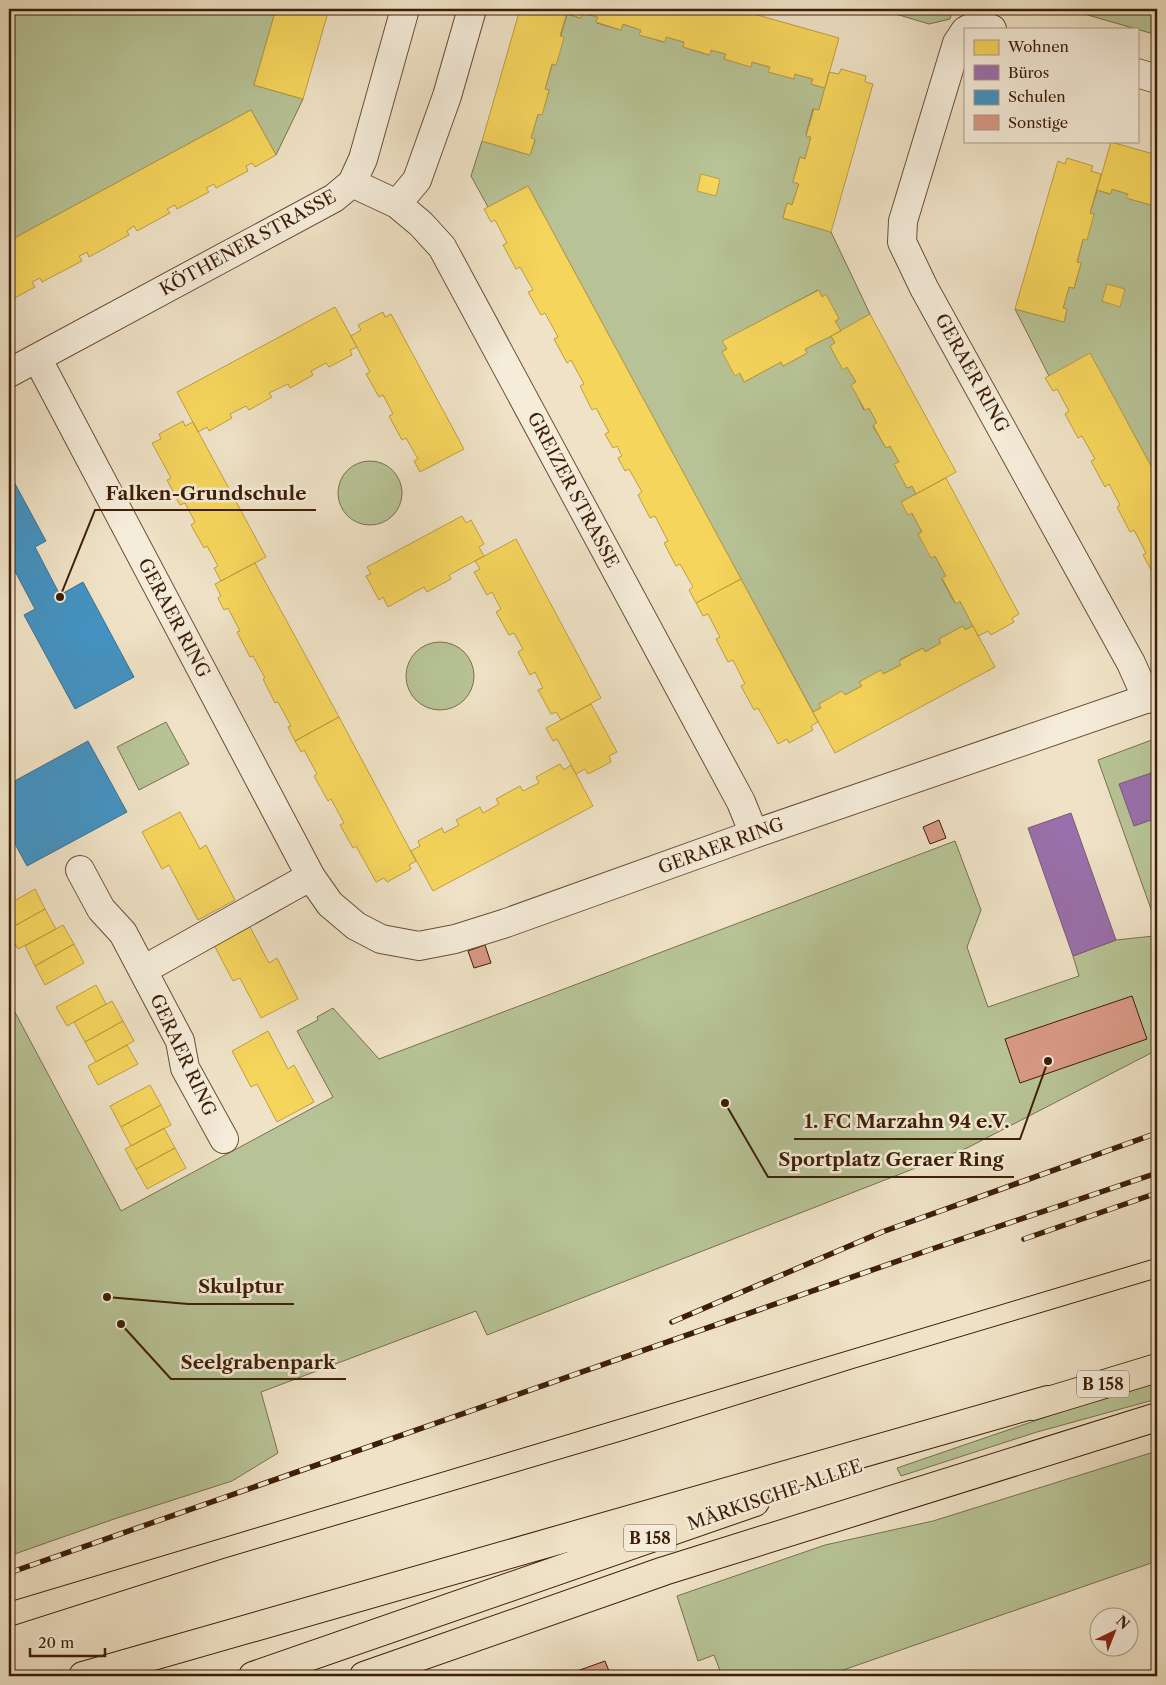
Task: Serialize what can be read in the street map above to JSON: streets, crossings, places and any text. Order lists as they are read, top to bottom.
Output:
{
  "streets": {
    "main road": ["B 158", "MÄRKISCHE ALLEE"],
    "street": ["KÖTHENER STRASSE", "GERAER RING", "GREIZER STRASSE"]
  },
  "crossings": [
    ["KÖTHENER STRASSE", "GERAER RING"],
    ["KÖTHENER STRASSE", "GREIZER STRASSE"],
    ["GERAER RING", "GREIZER STRASSE"]
  ],
  "places": [
    "Falken-Grundschule",
    "1. FC Marzahn 94 e.V.",
    "Sportplatz Geraer Ring",
    "Skulptur",
    "Seelgrabenpark"
  ],
  "legend": [
    "Wohnen",
    "Büros",
    "Schulen",
    "Sonstige"
  ],
  "scale_bar": "20 m",
  "north": "top right"
}
